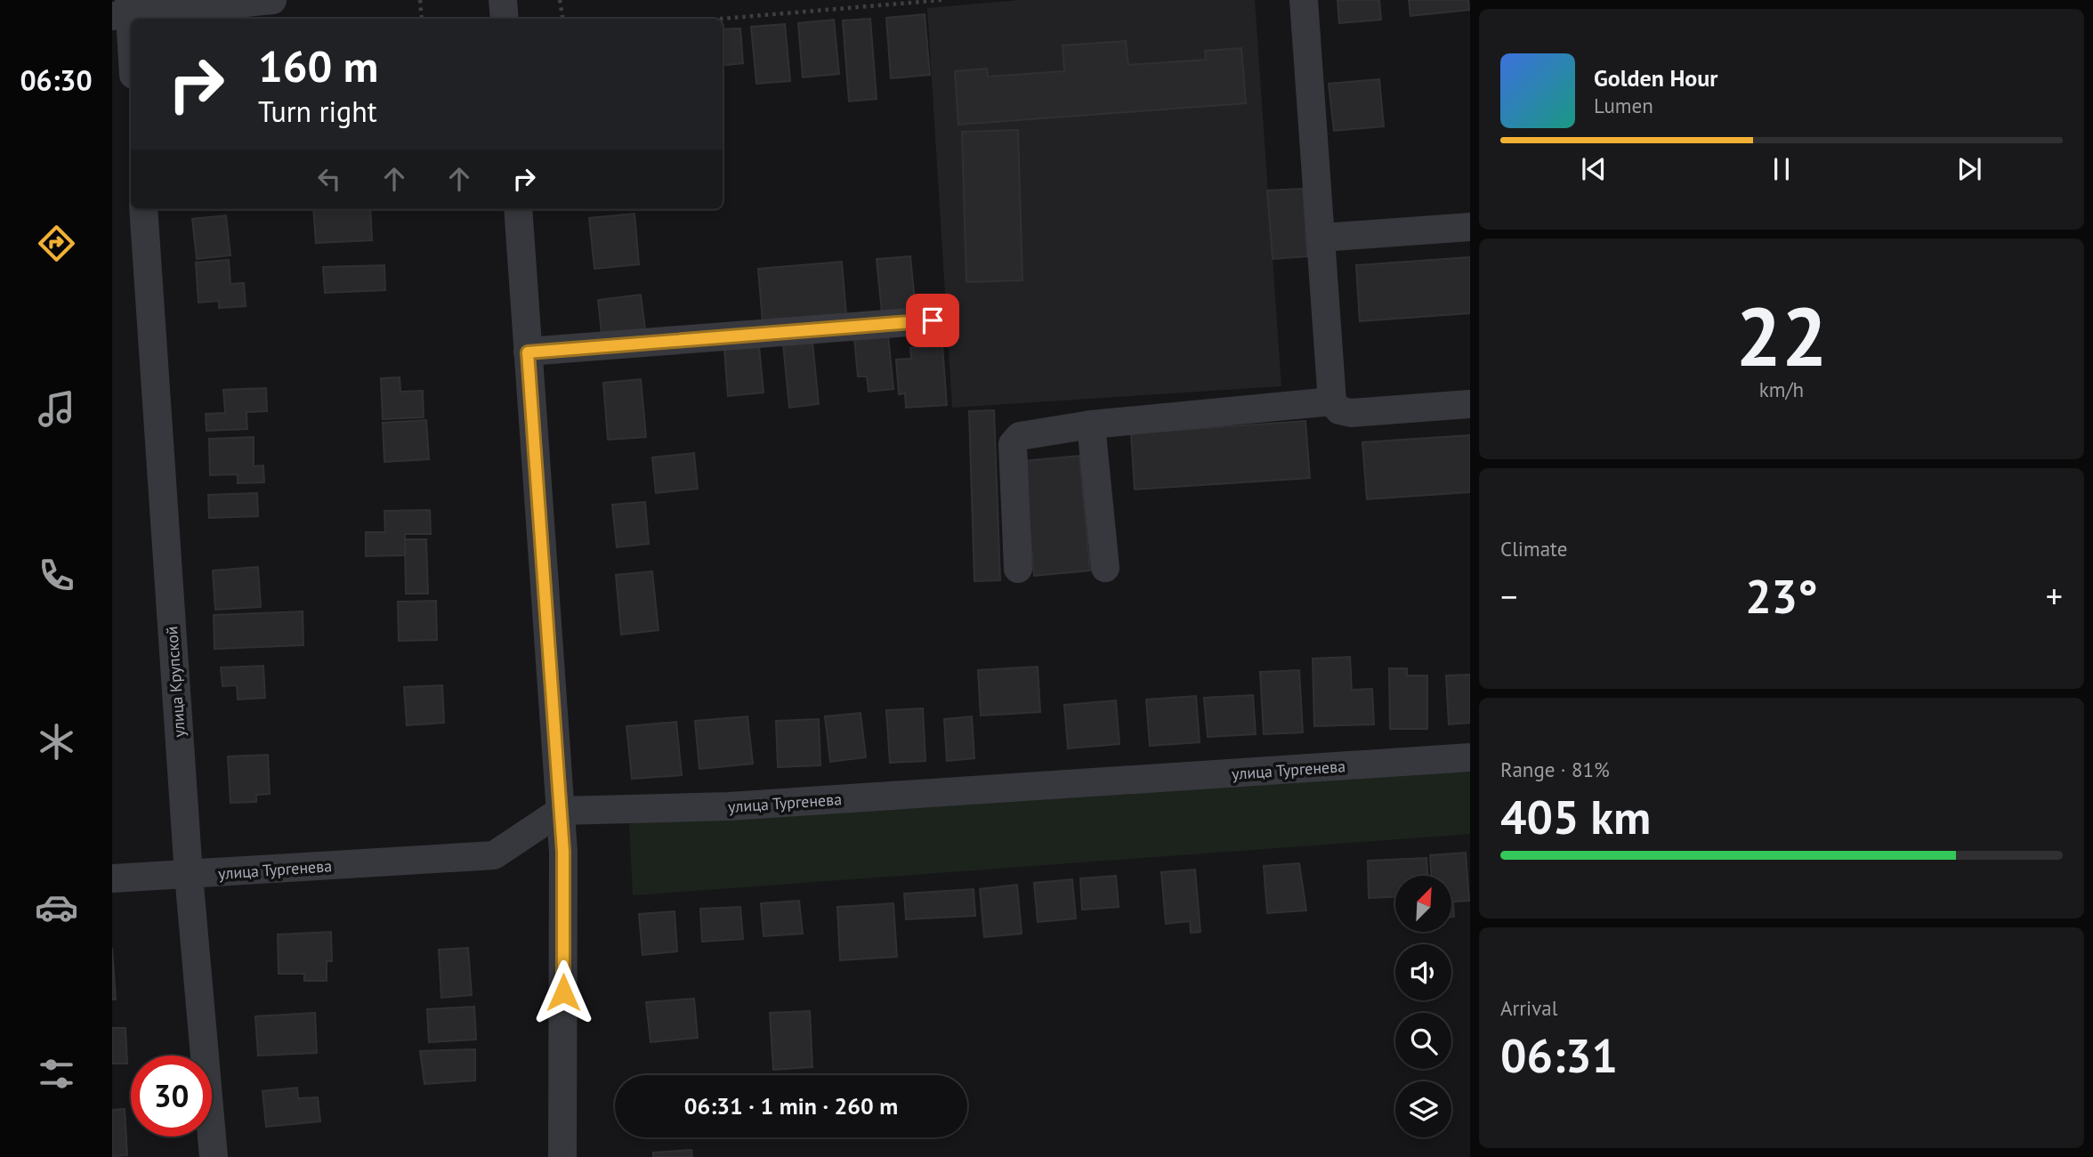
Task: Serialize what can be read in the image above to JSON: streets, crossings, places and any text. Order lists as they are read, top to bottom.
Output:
{
  "streets": {
    "street": ["улица Крупской", "улица Тургенева"]
  },
  "crossings": [
    ["улица Крупской", "улица Тургенева"]
  ],
  "north": "top right",
  "page": {
    "tabs": "06:30",
    "turn": ["160 m", "Turn right"],
    "song": ["Golden Hour", "Lumen"],
    "tile": [
      ["22", "km/h"],
      "Climate",
      ["Range · 81%", "405 km"],
      ["Arrival", "06:31"]
    ],
    "heat": ["−", "23°", "+"],
    "limit": "30",
    "trip": "06:31 · 1 min · 260 m"
  }
}
